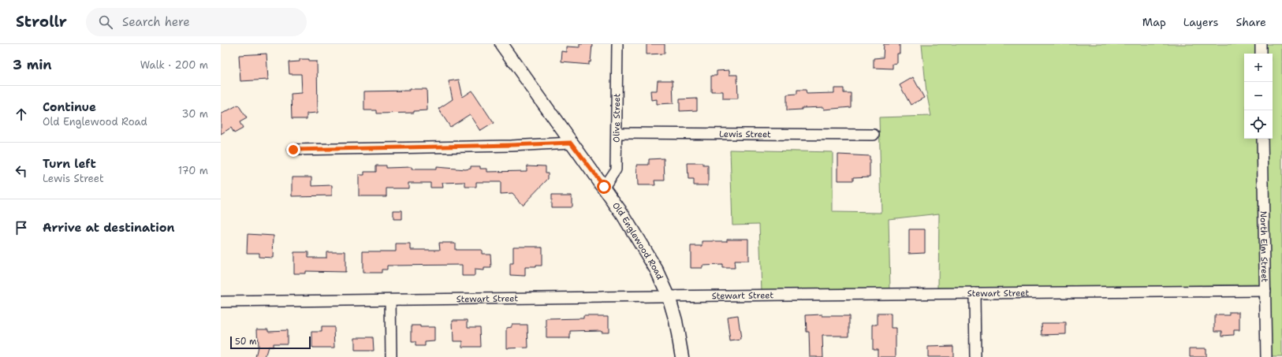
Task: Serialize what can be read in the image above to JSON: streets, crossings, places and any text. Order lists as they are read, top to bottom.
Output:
{
  "streets": {
    "street": [
      "Olive Street",
      "Lewis Street",
      "Old Englewood Road",
      "North Elm Street",
      "Stewart Street"
    ]
  },
  "crossings": [
    ["Olive Street", "Lewis Street"],
    ["Olive Street", "Old Englewood Road"],
    ["Old Englewood Road", "Stewart Street"],
    ["North Elm Street", "Stewart Street"]
  ],
  "scale_bar": "50 m",
  "page": {
    "header": "Strollr",
    "search": "Search here",
    "nav": ["Map", "Layers", "Share"],
    "heading": ["3 min", "Walk · 200 m"],
    "map_buttons": ["+", "−"],
    "list": [
      ["Continue", "Old Englewood Road", "30 m"],
      ["Turn left", "Lewis Street", "170 m"],
      "Arrive at destination"
    ],
    "scale": "50 m"
  }
}
